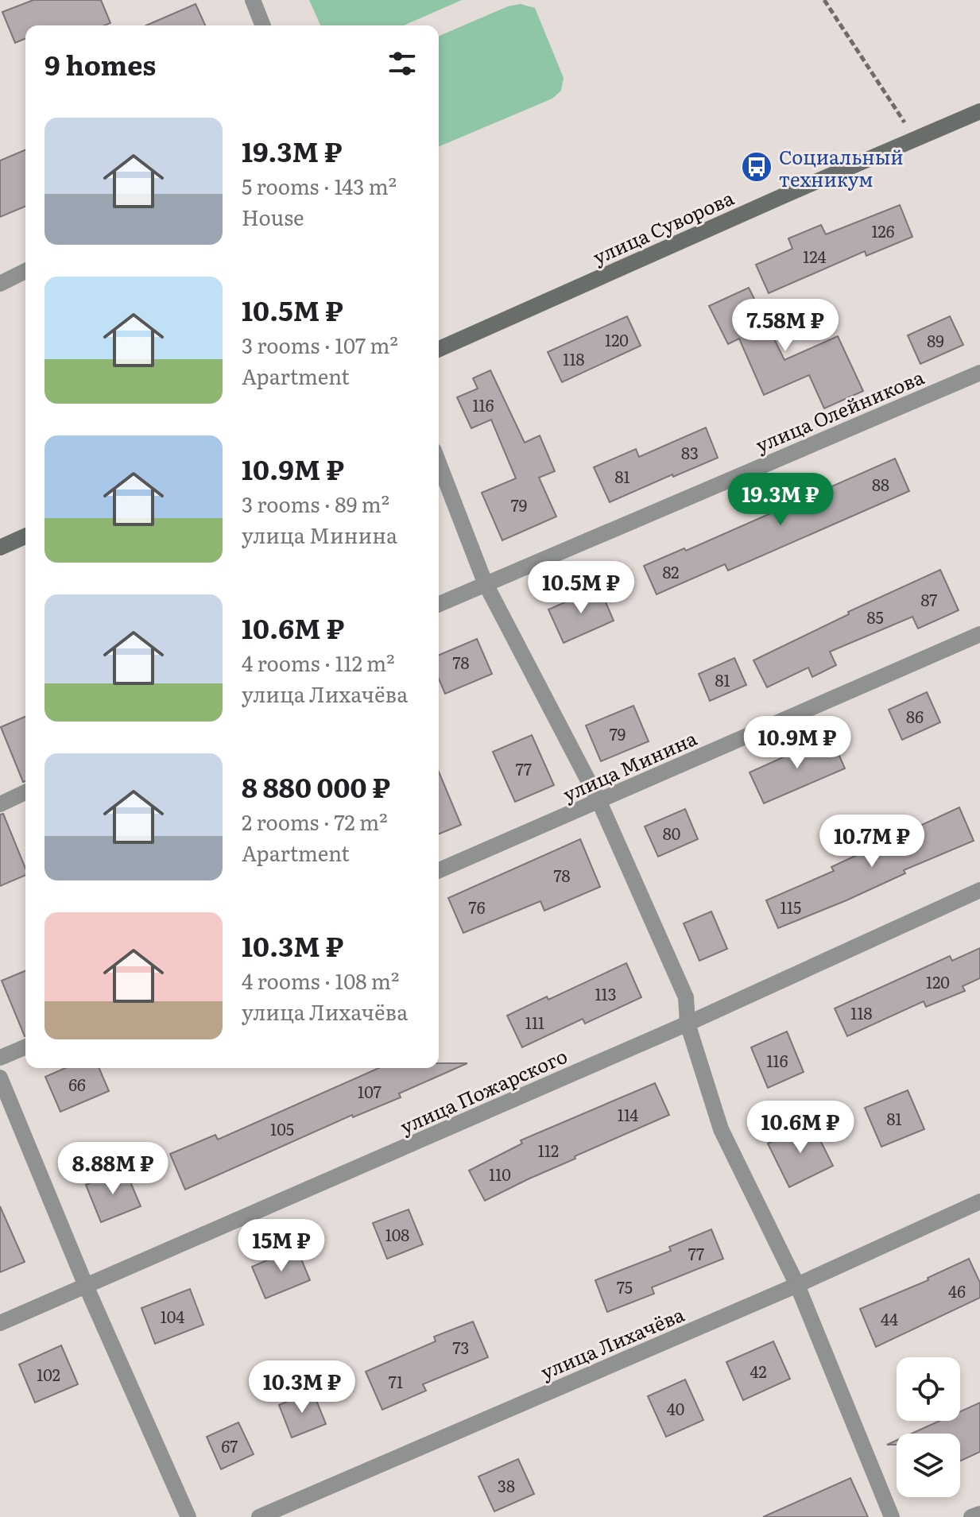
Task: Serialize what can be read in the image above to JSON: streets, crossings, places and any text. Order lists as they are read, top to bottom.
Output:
{
  "streets": {
    "street": [
      "улица Суворова",
      "улица Олейникова",
      "улица Минина",
      "улица Пожарского",
      "улица Лихачёва"
    ]
  },
  "places": {
    "bus stop": ["Социальный техникум"]
  },
  "house_numbers": [
    "126",
    "124",
    "120",
    "89",
    "118",
    "116",
    "83",
    "81",
    "88",
    "79",
    "82",
    "87",
    "85",
    "78",
    "81",
    "86",
    "79",
    "77",
    "80",
    "78",
    "76",
    "115",
    "120",
    "113",
    "118",
    "111",
    "116",
    "66",
    "107",
    "114",
    "81",
    "105",
    "112",
    "110",
    "108",
    "77",
    "75",
    "46",
    "104",
    "44",
    "73",
    "42",
    "102",
    "71",
    "40",
    "67",
    "38"
  ],
  "page": {
    "heading": "9 homes",
    "list": [
      {
        "name": "19.3M ₽",
        "note": "5 rooms · 143 m² · House"
      },
      {
        "name": "10.5M ₽",
        "note": "3 rooms · 107 m² · Apartment"
      },
      {
        "name": "10.9M ₽",
        "note": "3 rooms · 89 m² · улица Минина"
      },
      {
        "name": "10.6M ₽",
        "note": "4 rooms · 112 m² · улица Лихачёва"
      },
      {
        "name": "8 880 000 ₽",
        "note": "2 rooms · 72 m² · Apartment"
      },
      {
        "name": "10.3M ₽",
        "note": "4 rooms · 108 m² · улица Лихачёва"
      }
    ],
    "price": [
      "7.58M ₽",
      "19.3M ₽",
      "10.5M ₽",
      "10.9M ₽",
      "10.7M ₽",
      "10.6M ₽",
      "8.88M ₽",
      "15M ₽",
      "10.3M ₽"
    ]
  }
}
